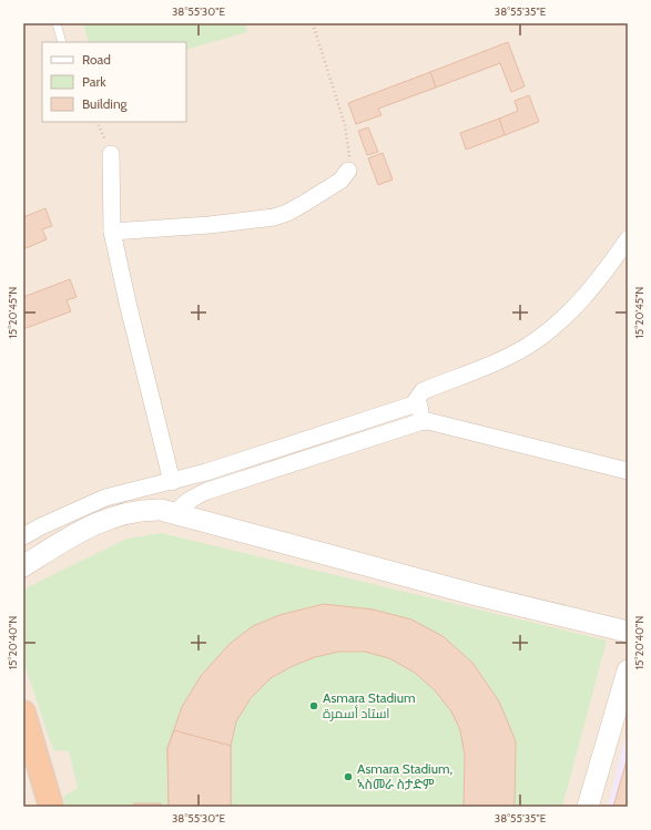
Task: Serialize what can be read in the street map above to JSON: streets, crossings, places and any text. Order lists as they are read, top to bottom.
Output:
{
  "places": ["Asmara Stadium استاد أسمرة", "Asmara Stadium, ኣስመራ ስታድም"],
  "legend": ["Road", "Park", "Building"],
  "coordinates": [
    "38°55'30\"E",
    "38°55'35\"E",
    "15°20'45\"N",
    "15°20'40\"N"
  ]
}
